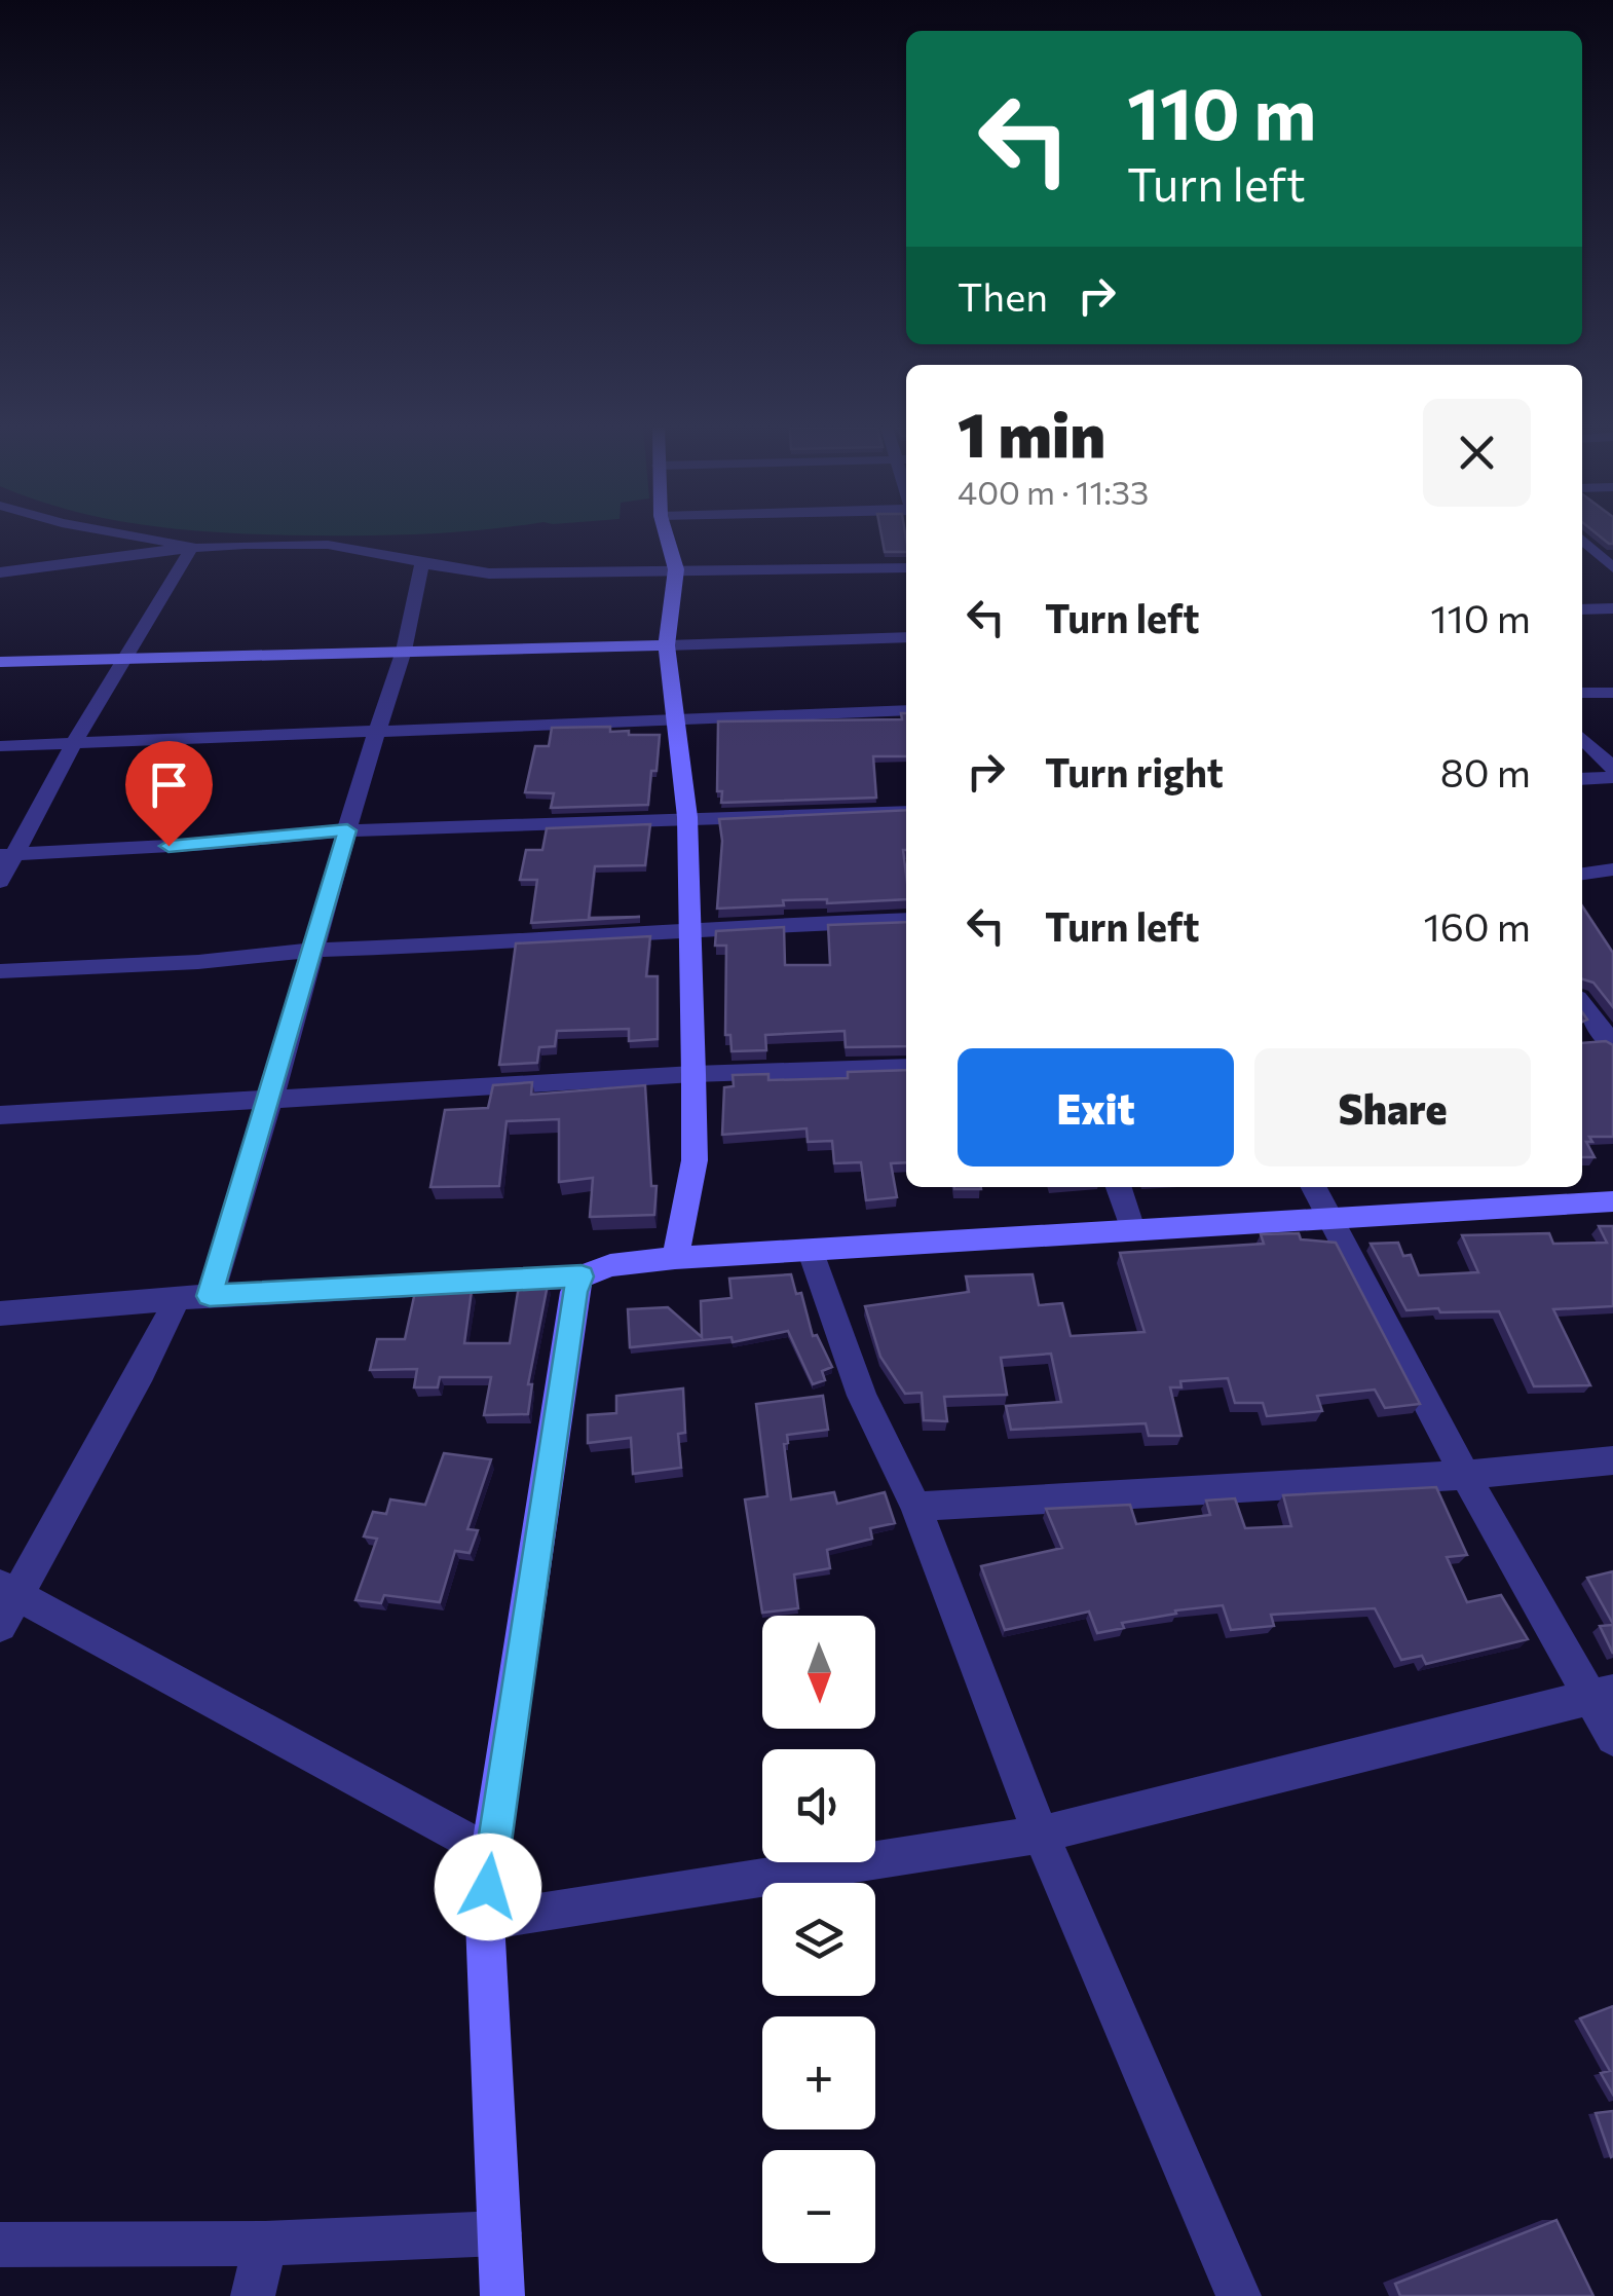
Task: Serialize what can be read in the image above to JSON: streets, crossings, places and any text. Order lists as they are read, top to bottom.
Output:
{
  "north": "bottom",
  "page": {
    "turn": ["110 m", "Turn left"],
    "then": "Then",
    "heading": ["1 min", "400 m · 11:33"],
    "list": [
      {
        "name": "Turn left",
        "value": "110 m"
      },
      {
        "name": "Turn right",
        "value": "80 m"
      },
      {
        "name": "Turn left",
        "value": "160 m"
      }
    ],
    "buttons": ["Exit", "Share"],
    "map_buttons": ["+", "−"]
  }
}
